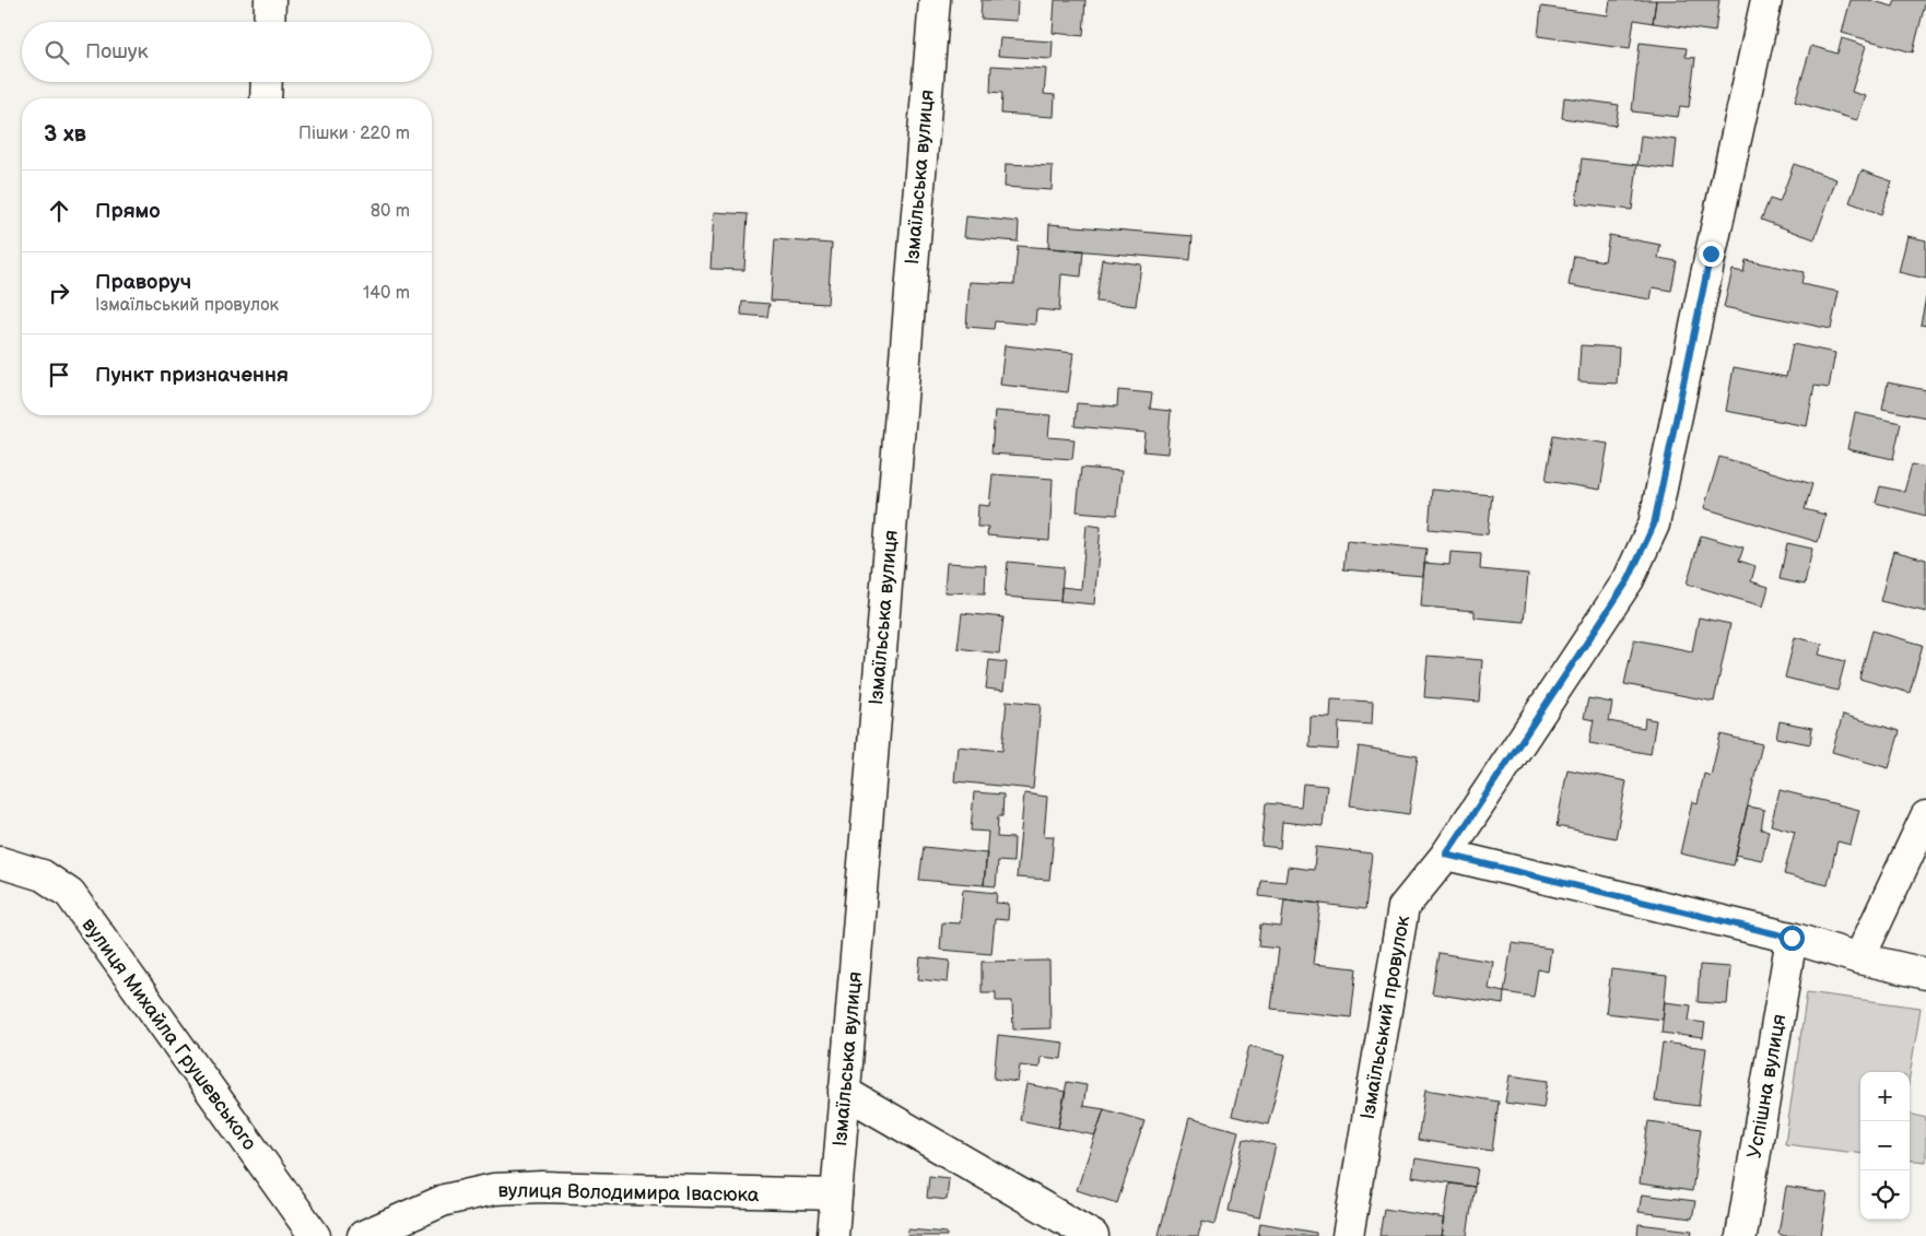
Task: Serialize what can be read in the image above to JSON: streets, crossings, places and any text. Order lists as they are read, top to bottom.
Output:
{
  "streets": {
    "street": [
      "Ізмаїльська вулиця",
      "Ізмаїльський провулок",
      "вулиця Михайла Грушевського",
      "Успішна вулиця",
      "вулиця Володимира Івасюка"
    ]
  },
  "crossings": [
    ["Ізмаїльська вулиця", "вулиця Володимира Івасюка"]
  ],
  "page": {
    "search": "Пошук",
    "heading": ["3 хв", "Пішки · 220 m"],
    "list": [
      ["Прямо", "80 m"],
      ["Праворуч", "Ізмаїльський провулок", "140 m"],
      "Пункт призначення"
    ],
    "map_buttons": ["+", "−"]
  }
}
